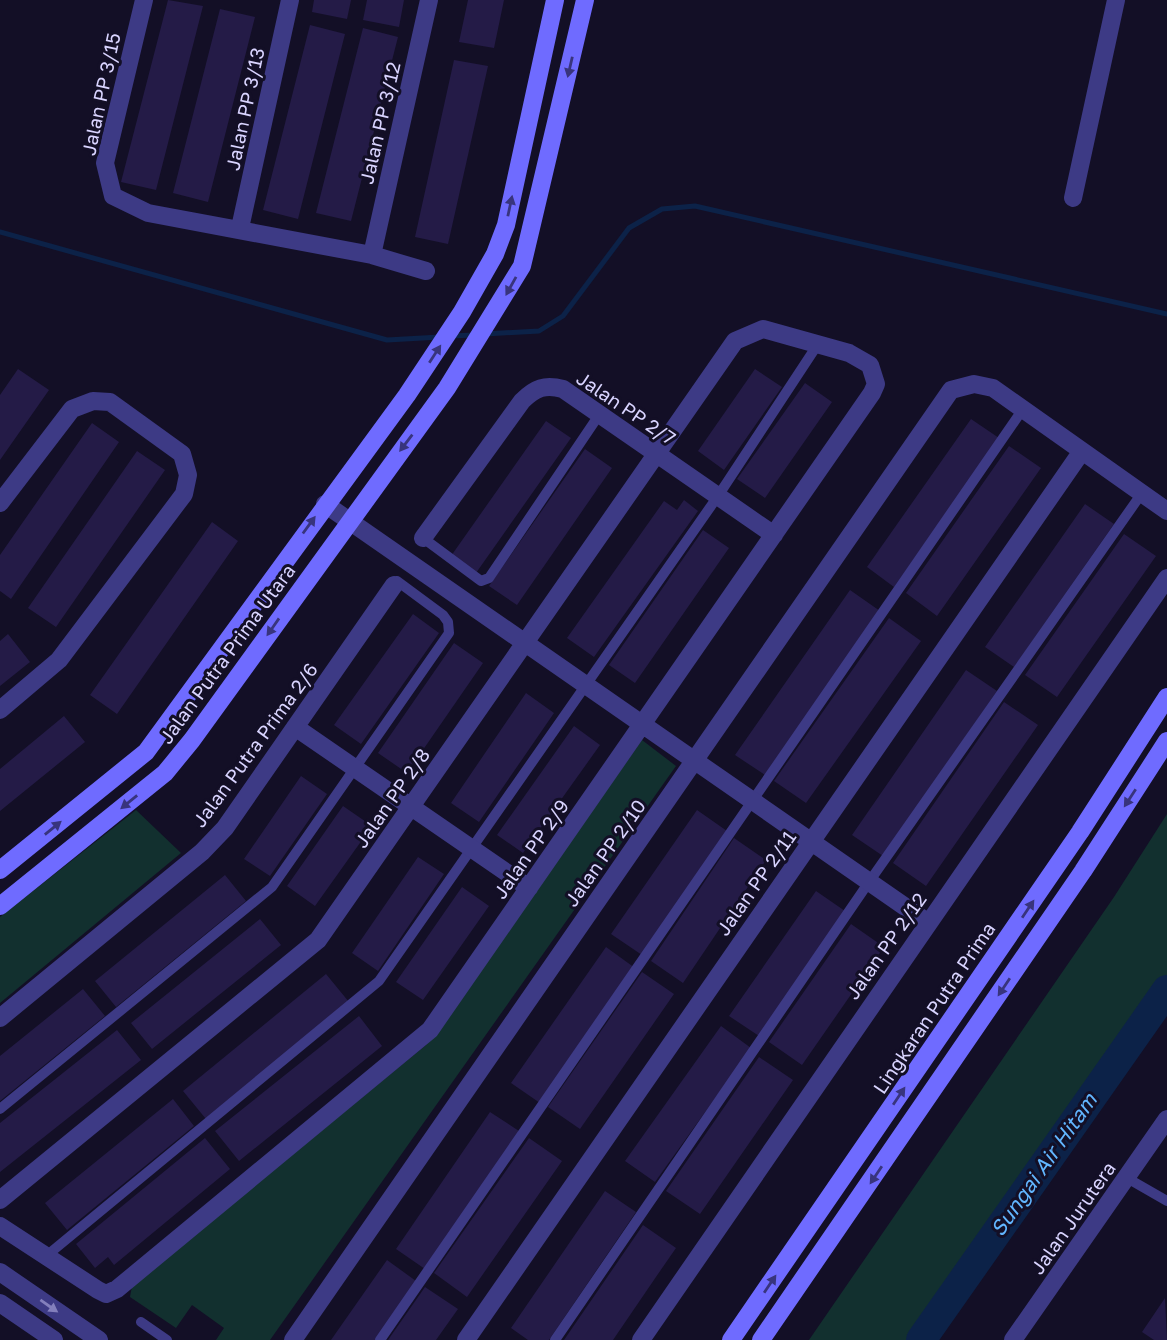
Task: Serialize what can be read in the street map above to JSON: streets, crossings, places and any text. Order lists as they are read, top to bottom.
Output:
{
  "streets": {
    "main road": ["Jalan Putra Prima Utara", "Lingkaran Putra Prima"],
    "street": [
      "Jalan PP 3/15",
      "Jalan PP 3/13",
      "Jalan PP 3/12",
      "Jalan PP 2/7",
      "Jalan Putra Prima 2/6",
      "Jalan PP 2/8",
      "Jalan PP 2/9",
      "Jalan PP 2/10",
      "Jalan PP 2/11",
      "Jalan PP 2/12",
      "Jalan Jurutera"
    ]
  },
  "crossings": [
    ["Jalan PP 3/15", "Jalan PP 3/13"],
    ["Jalan PP 2/7", "Jalan PP 2/8"],
    ["Jalan PP 2/7", "Jalan PP 2/9"],
    ["Jalan PP 2/8", "Jalan PP 2/9"]
  ],
  "water": ["Sungai Air Hitam"]
}
